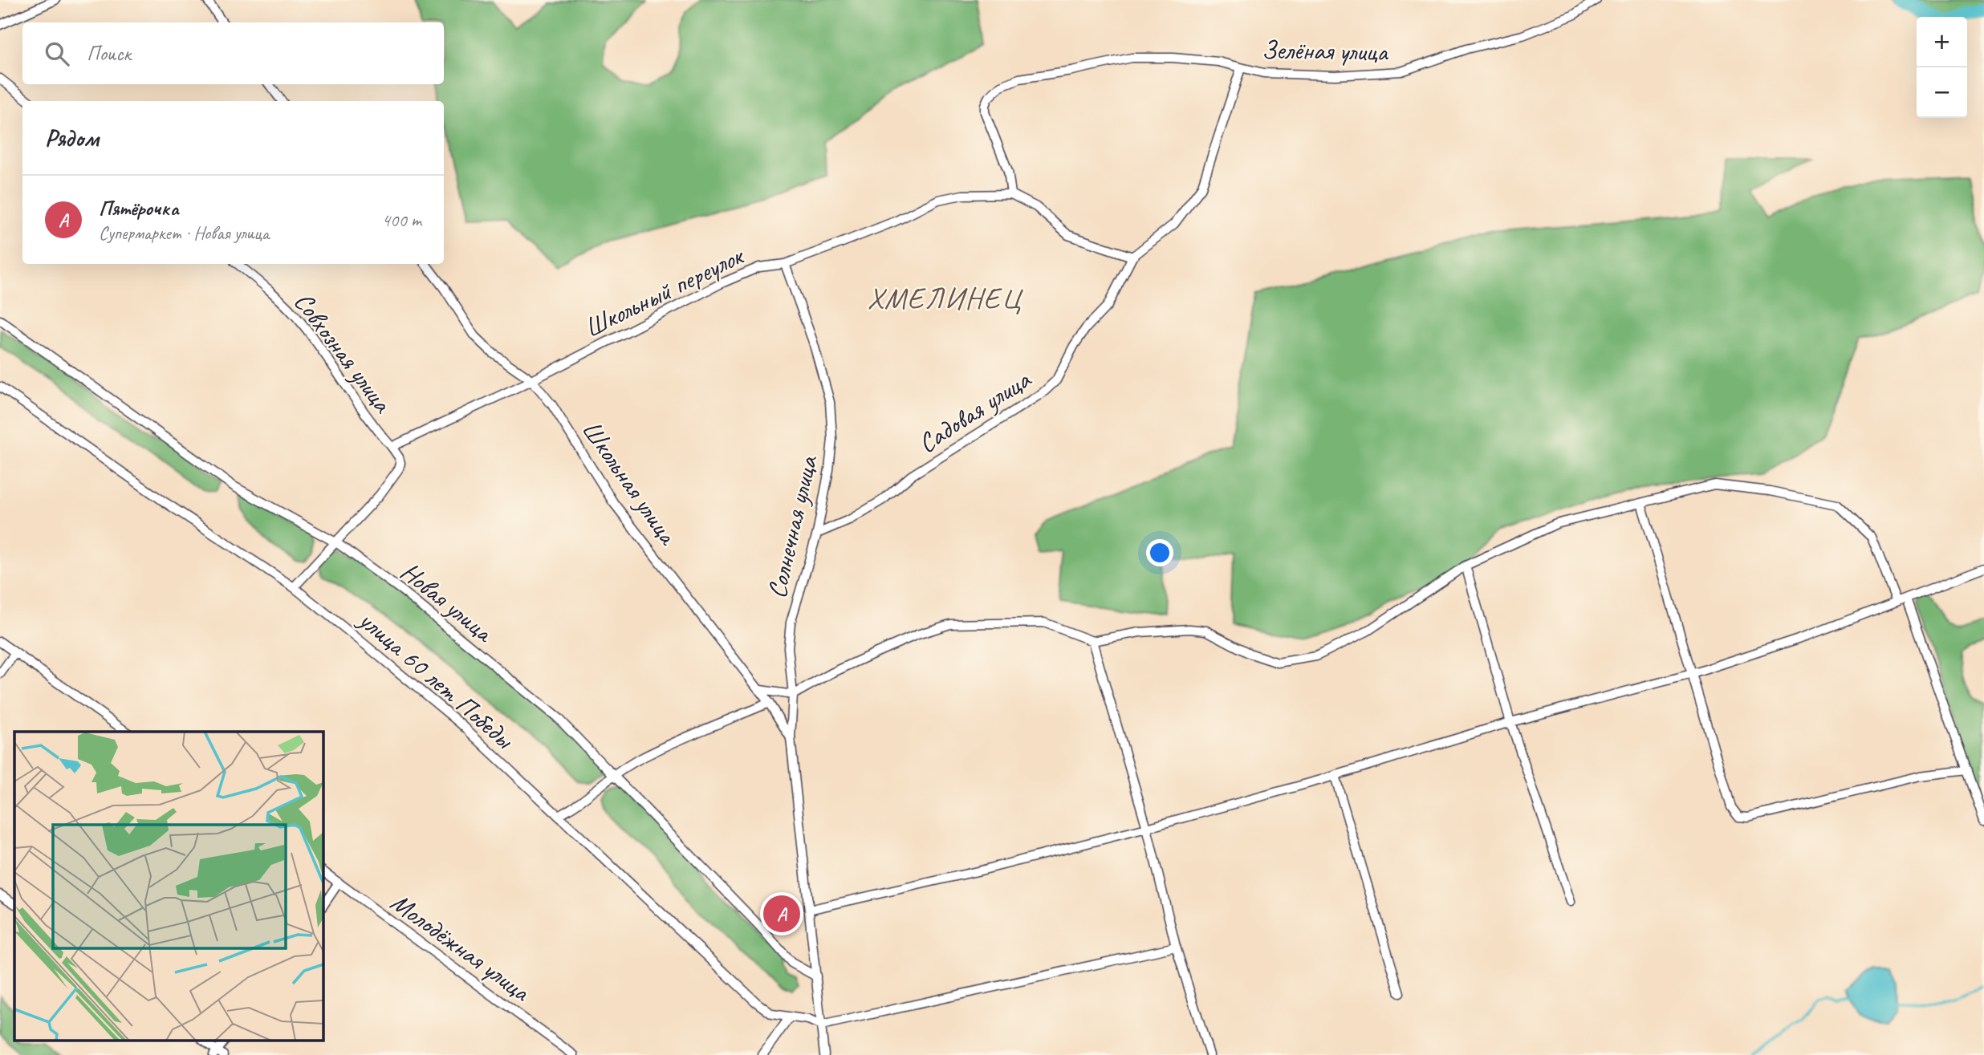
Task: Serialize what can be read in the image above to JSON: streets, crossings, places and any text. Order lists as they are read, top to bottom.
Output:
{
  "streets": {
    "street": [
      "Зелёная улица",
      "Школьный переулок",
      "Совхозная улица",
      "Садовая улица",
      "Школьная улица",
      "Солнечная улица",
      "Новая улица",
      "улица 60 лет Победы",
      "Молодёжная улица"
    ]
  },
  "crossings": [
    ["Зелёная улица", "Школьный переулок"],
    ["Зелёная улица", "Садовая улица"],
    ["Школьный переулок", "Совхозная улица"],
    ["Школьный переулок", "Садовая улица"],
    ["Школьный переулок", "Школьная улица"],
    ["Школьный переулок", "Солнечная улица"],
    ["Садовая улица", "Солнечная улица"],
    ["Школьная улица", "Солнечная улица"],
    ["Солнечная улица", "Новая улица"],
    ["Солнечная улица", "улица 60 лет Победы"]
  ],
  "districts": ["ХМЕЛИНЕЦ"],
  "page": {
    "map_buttons": ["+", "−"],
    "search": "Поиск",
    "heading": "Рядом",
    "list": [
      {
        "mark": "A",
        "name": "Пятёрочка",
        "note": "Супермаркет · Новая улица",
        "value": "400 m"
      }
    ],
    "pins": "A"
  }
}
